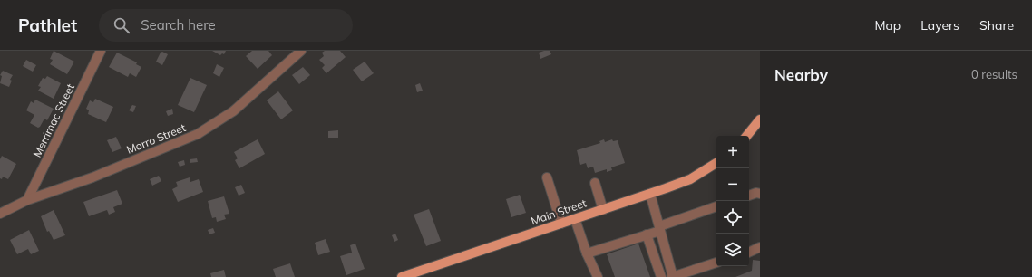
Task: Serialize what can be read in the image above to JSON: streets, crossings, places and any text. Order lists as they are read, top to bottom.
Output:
{
  "streets": {
    "main road": ["Main Street"],
    "street": ["Merrimac Street", "Morro Street"]
  },
  "crossings": [
    ["Merrimac Street", "Morro Street"]
  ],
  "page": {
    "header": "Pathlet",
    "search": "Search here",
    "nav": ["Map", "Layers", "Share"],
    "heading": ["Nearby", "0 results"],
    "map_buttons": ["+", "−"]
  }
}
